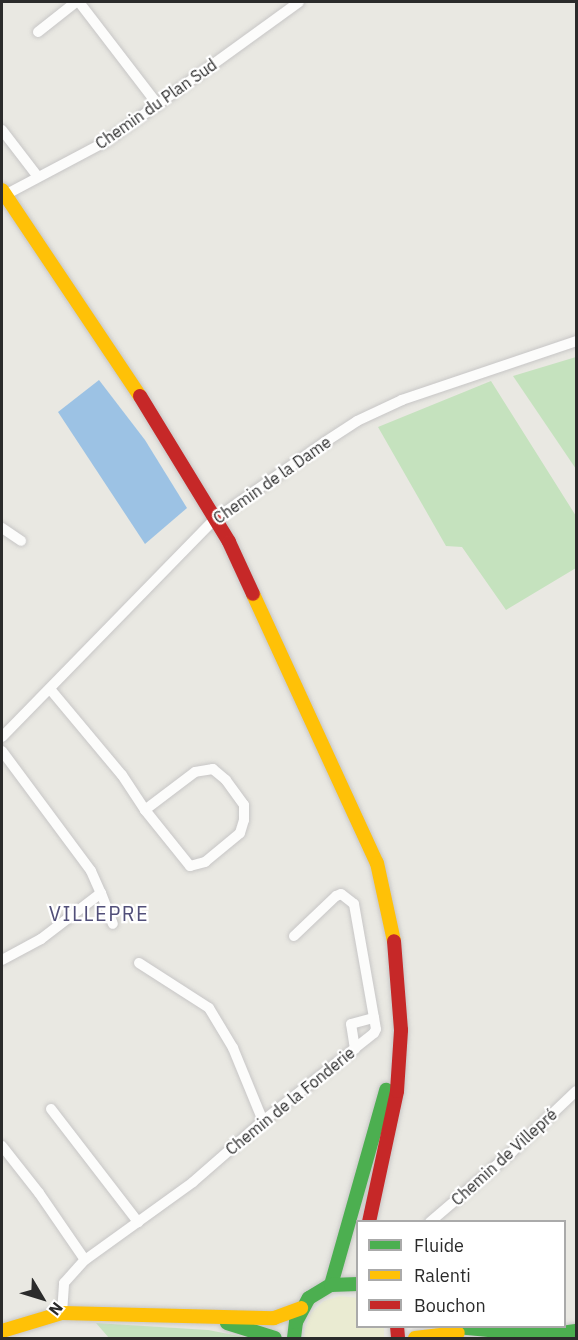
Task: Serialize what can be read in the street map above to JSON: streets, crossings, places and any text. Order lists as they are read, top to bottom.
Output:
{
  "streets": {
    "street": [
      "Chemin du Plan Sud",
      "Chemin de la Dame",
      "Chemin de la Fonderie",
      "Chemin de Villepré"
    ]
  },
  "districts": ["VILLEPRE"],
  "legend": ["Fluide", "Ralenti", "Bouchon"],
  "north": "bottom right"
}
